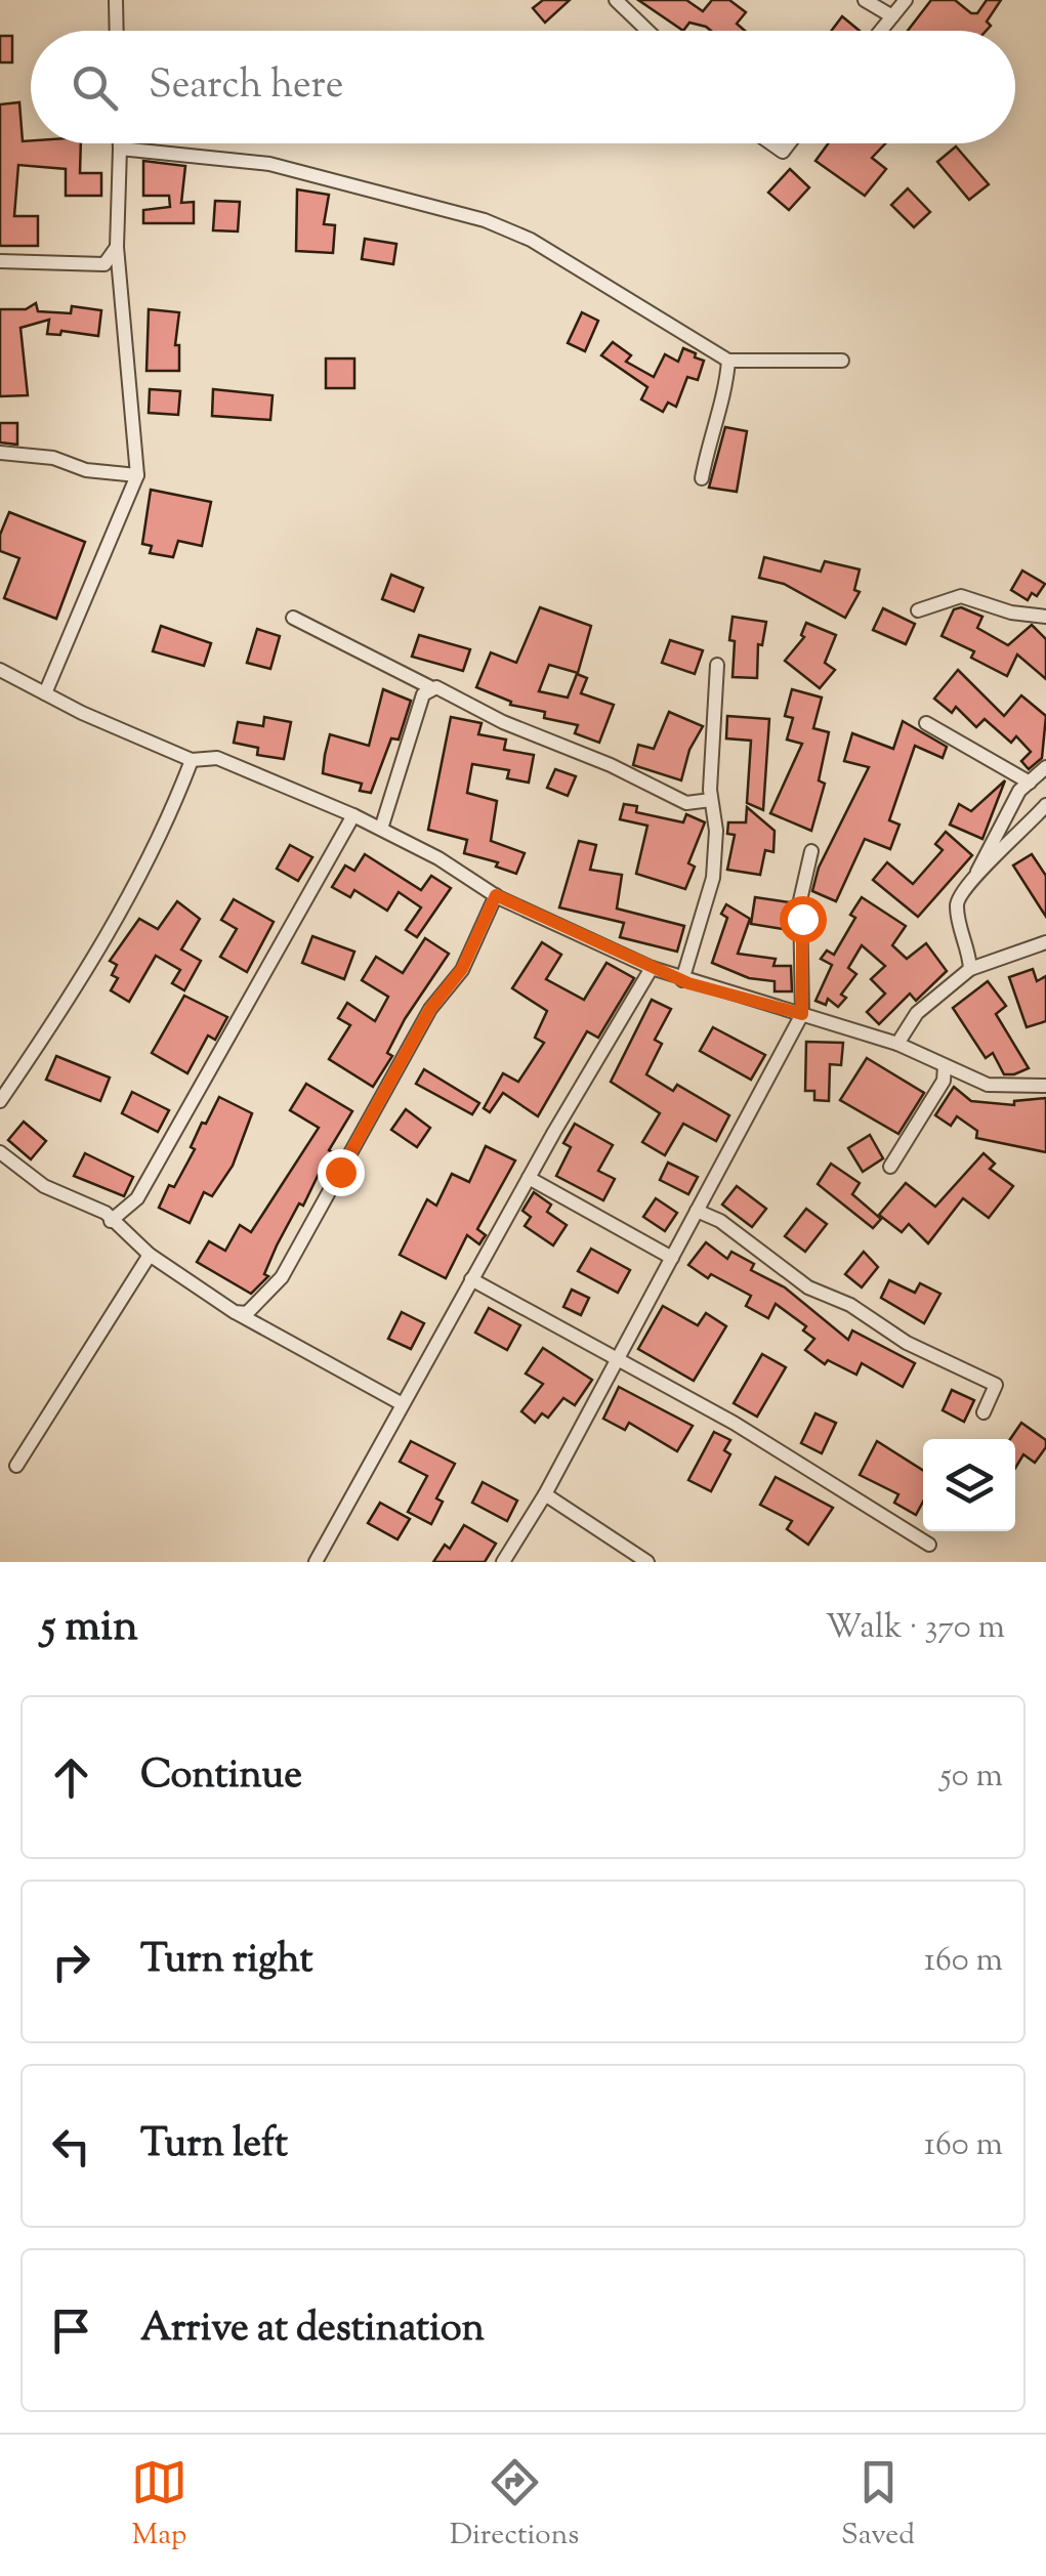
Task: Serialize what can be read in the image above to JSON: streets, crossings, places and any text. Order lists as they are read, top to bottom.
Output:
{
  "page": {
    "search": "Search here",
    "heading": ["5 min", "Walk · 370 m"],
    "list": [
      ["Continue", "50 m"],
      ["Turn right", "160 m"],
      ["Turn left", "160 m"],
      "Arrive at destination"
    ],
    "nav": ["Map", "Directions", "Saved"]
  }
}
